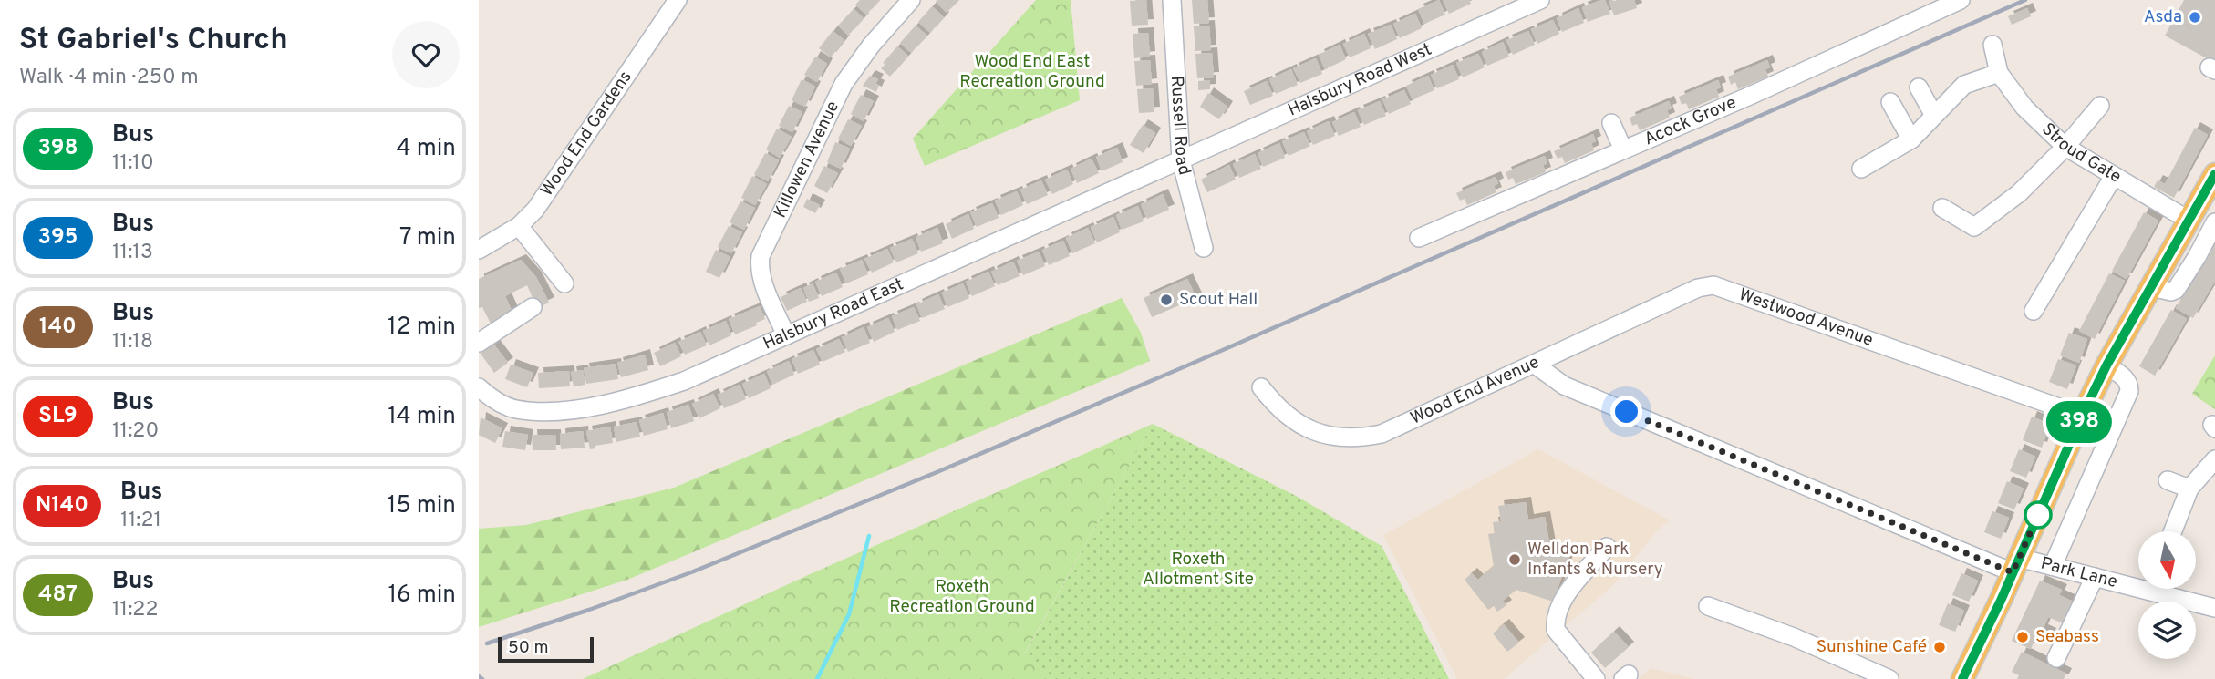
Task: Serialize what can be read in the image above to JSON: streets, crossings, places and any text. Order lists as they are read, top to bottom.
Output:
{
  "streets": {
    "street": [
      "Halsbury Road West",
      "Acock Grove",
      "Russell Road",
      "Wood End Gardens",
      "Stroud Gate",
      "Killowen Avenue",
      "Halsbury Road East",
      "Westwood Avenue",
      "Wood End Avenue",
      "Park Lane"
    ]
  },
  "crossings": [
    ["Halsbury Road West", "Russell Road"],
    ["Halsbury Road West", "Halsbury Road East"],
    ["Russell Road", "Halsbury Road East"],
    ["Killowen Avenue", "Halsbury Road East"],
    ["Westwood Avenue", "Wood End Avenue"],
    ["Wood End Avenue", "Park Lane"]
  ],
  "parks": ["Wood End East Recreation Ground", "Roxeth Allotment Site", "Roxeth Recreation Ground"],
  "places": [
    "Asda",
    "Scout Hall",
    "Welldon Park Infants & Nursery",
    "Seabass",
    "Sunshine Café"
  ],
  "lines": ["bus line 398"],
  "scale_bar": "50 m",
  "north": "bottom",
  "page": {
    "heading": ["St Gabriel's Church", "Walk · 4 min · 250 m"],
    "on_map": "398",
    "list": [
      {
        "mark": "398",
        "name": "Bus",
        "note": "11:10",
        "value": "4 min"
      },
      {
        "mark": "395",
        "name": "Bus",
        "note": "11:13",
        "value": "7 min"
      },
      {
        "mark": "140",
        "name": "Bus",
        "note": "11:18",
        "value": "12 min"
      },
      {
        "mark": "SL9",
        "name": "Bus",
        "note": "11:20",
        "value": "14 min"
      },
      {
        "mark": "N140",
        "name": "Bus",
        "note": "11:21",
        "value": "15 min"
      },
      {
        "mark": "487",
        "name": "Bus",
        "note": "11:22",
        "value": "16 min"
      }
    ],
    "scale": "50 m"
  }
}
